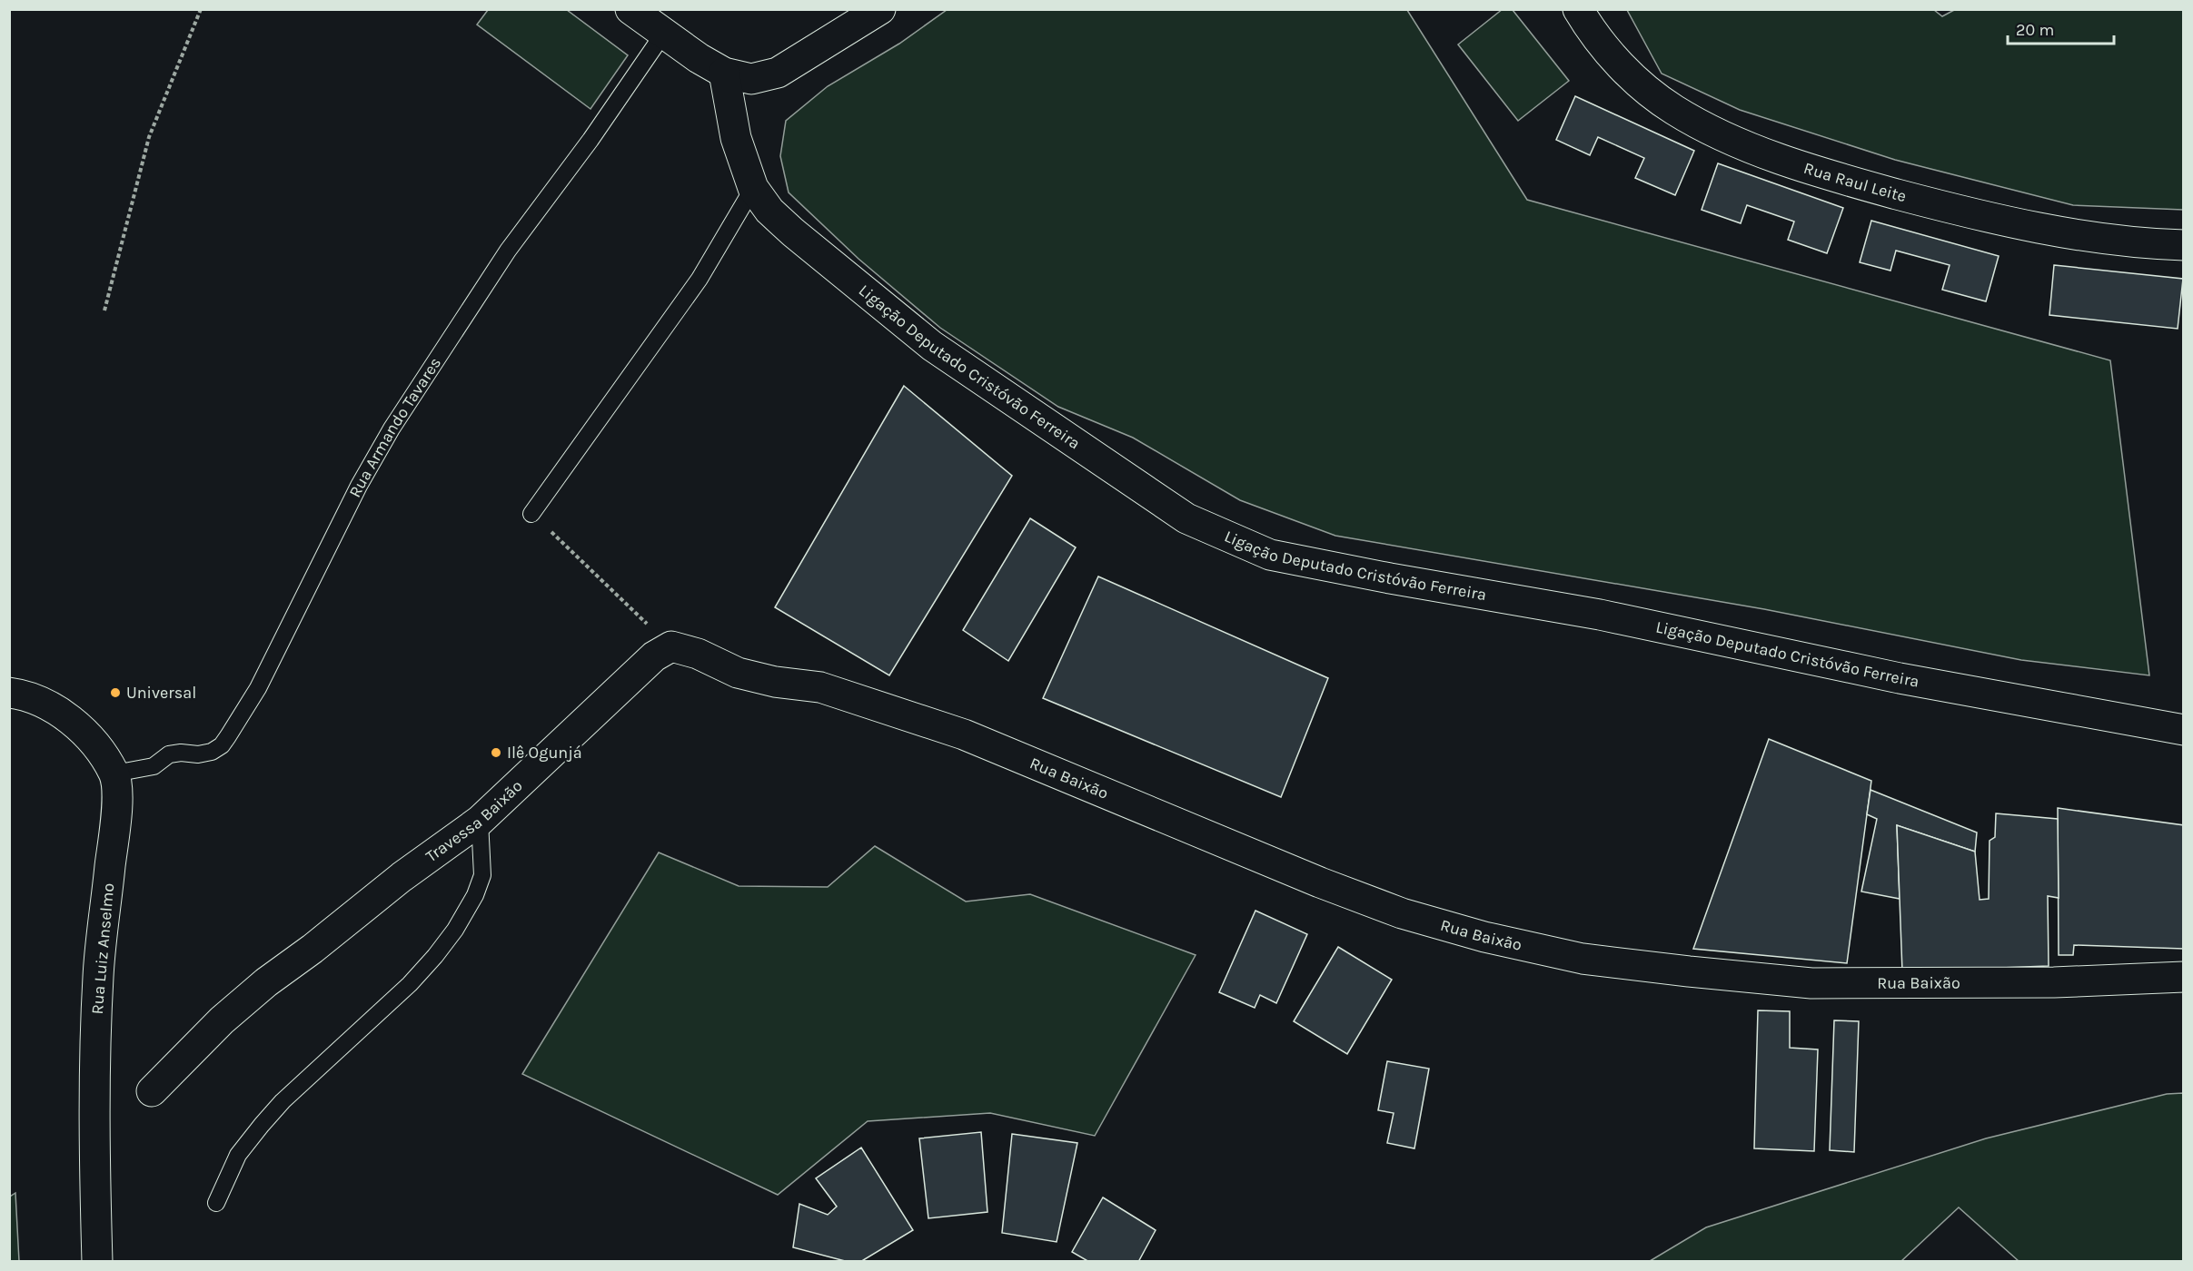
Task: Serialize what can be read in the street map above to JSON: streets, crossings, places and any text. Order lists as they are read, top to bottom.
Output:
{
  "streets": {
    "street": [
      "Rua Raul Leite",
      "Ligação Deputado Cristóvão Ferreira",
      "Rua Baixão",
      "Travessa Baixão",
      "Rua Luiz Anselmo"
    ],
    "lane": ["Rua Armando Tavares"]
  },
  "crossings": [
    ["Rua Armando Tavares", "Rua Luiz Anselmo"],
    ["Rua Baixão", "Travessa Baixão"]
  ],
  "places": ["Universal", "Ilê Ogunjá"],
  "scale_bar": "20 m"
}
